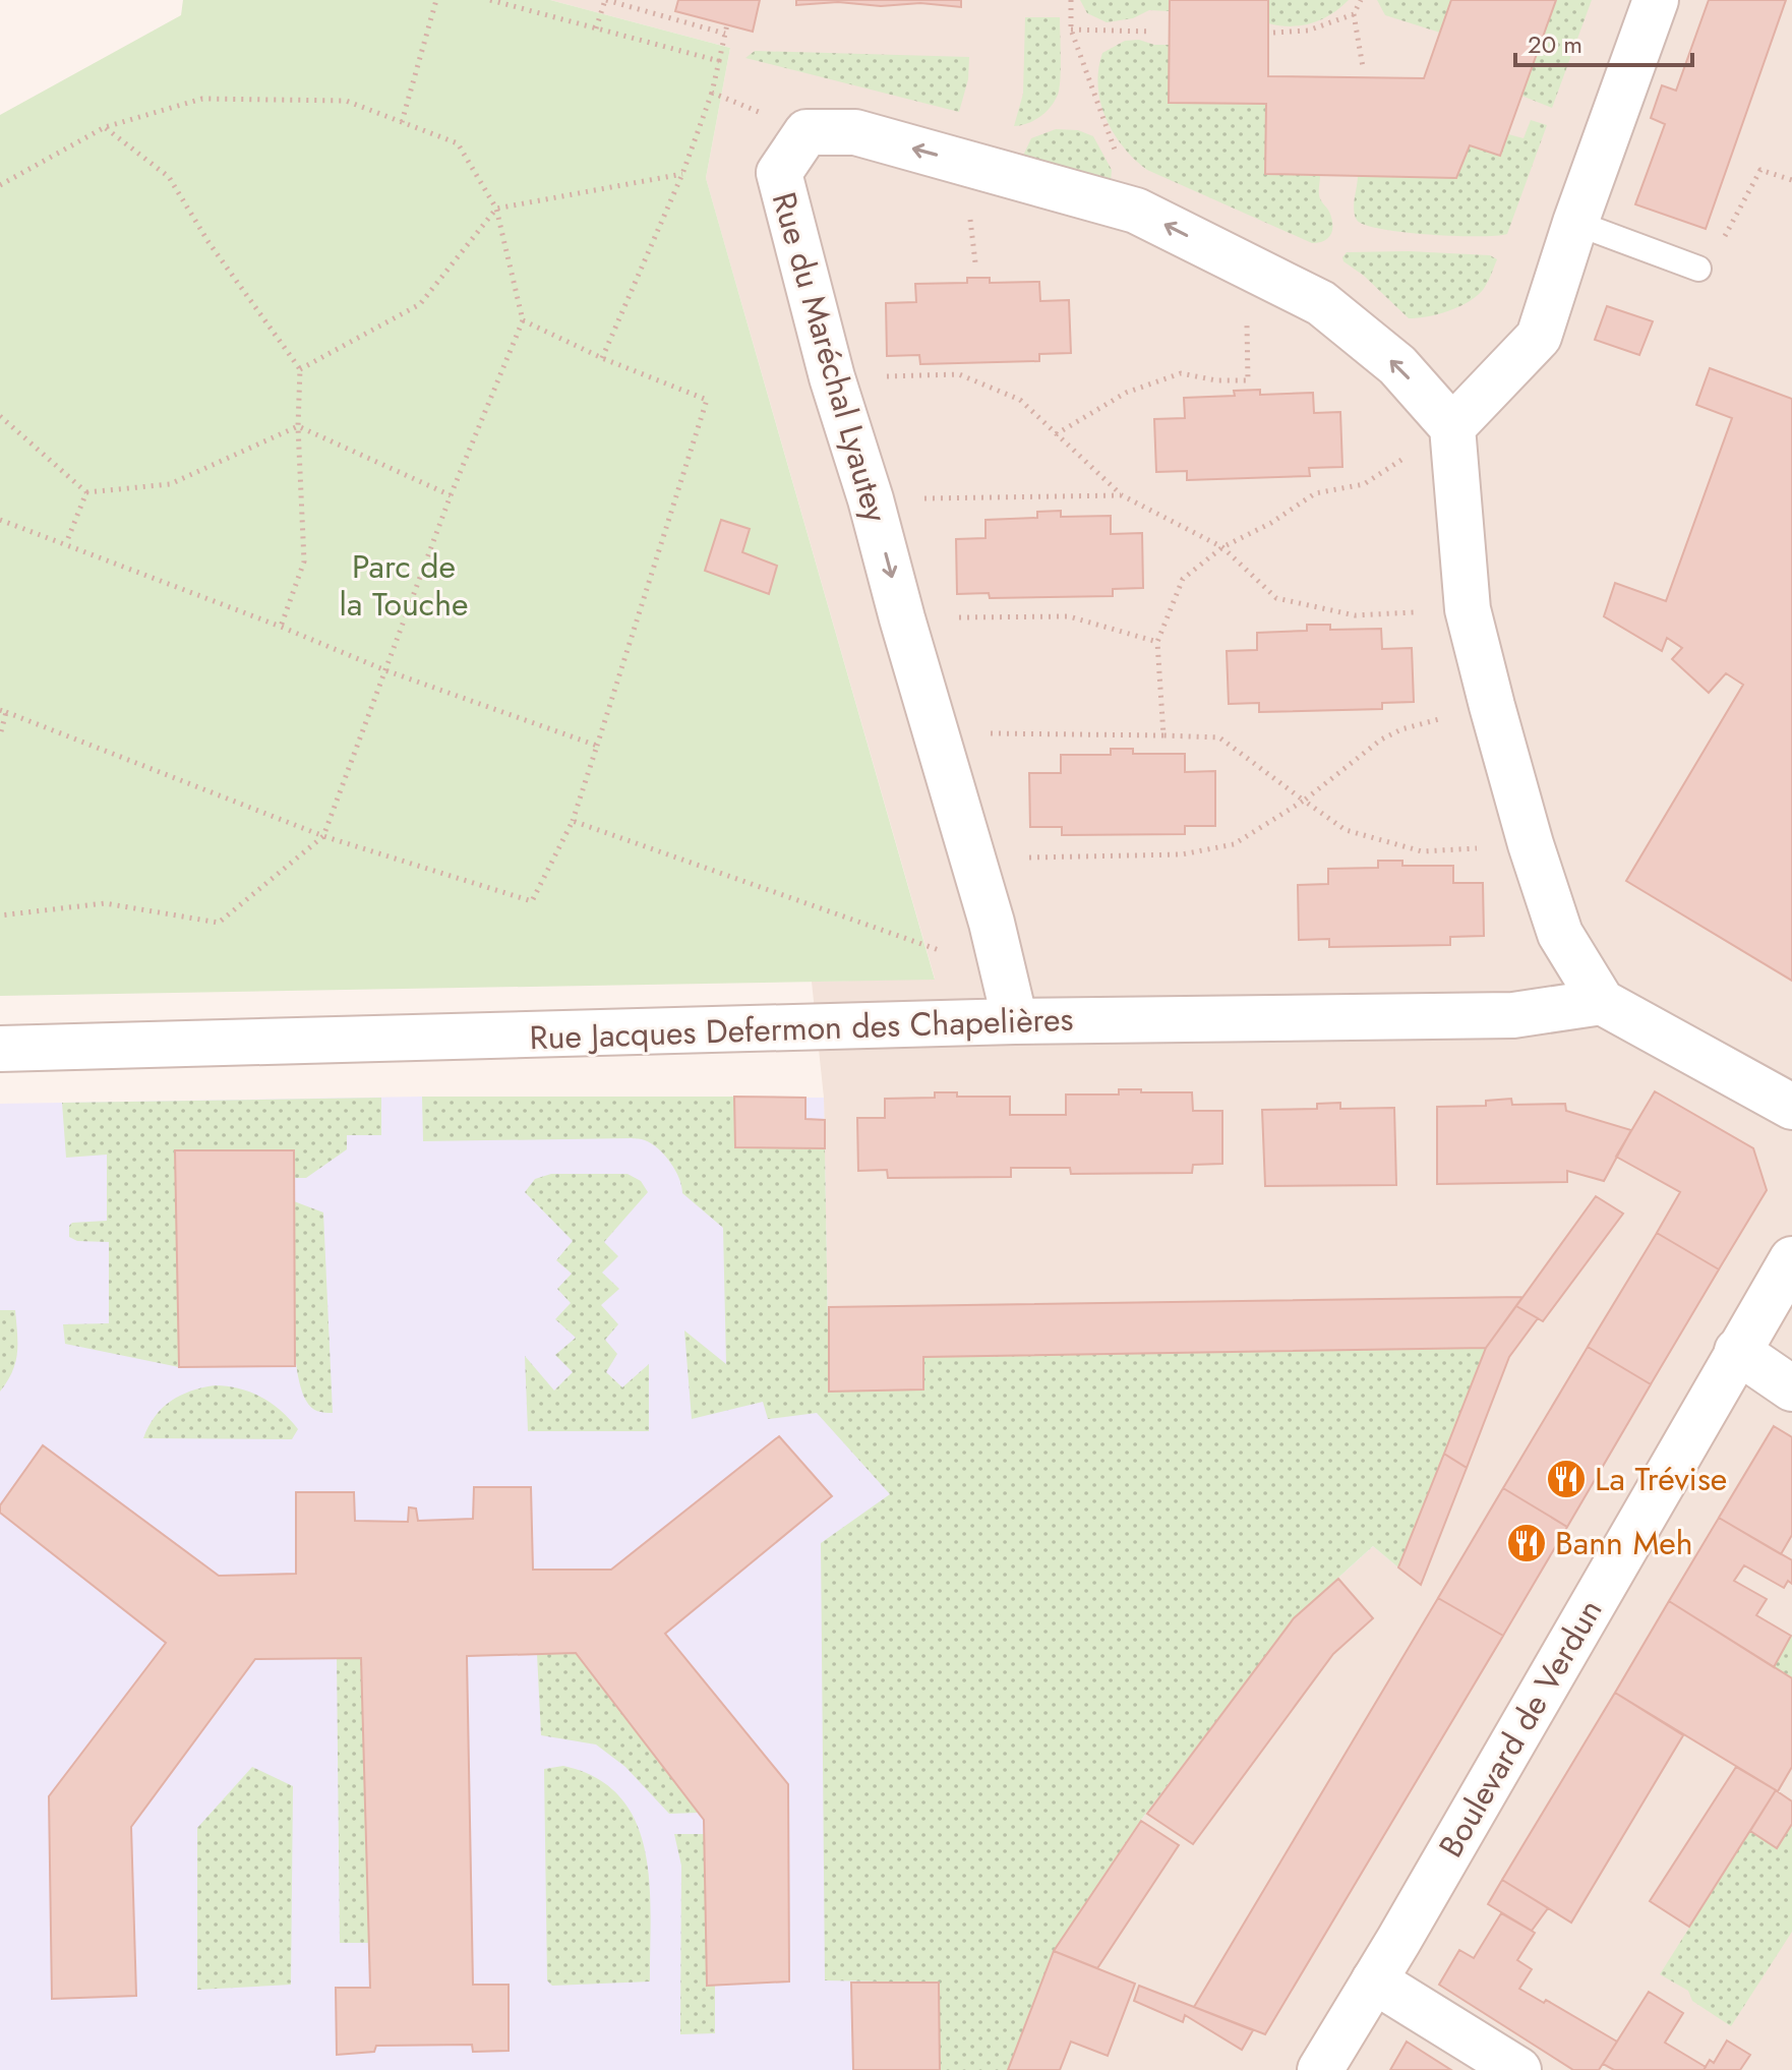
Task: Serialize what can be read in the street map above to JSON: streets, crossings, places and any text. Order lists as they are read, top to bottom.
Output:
{
  "streets": {
    "street": ["Rue du Maréchal Lyautey", "Rue Jacques Defermon des Chapelières", "Boulevard de Verdun"]
  },
  "crossings": [
    ["Rue du Maréchal Lyautey", "Rue Jacques Defermon des Chapelières"]
  ],
  "parks": ["Parc de la Touche"],
  "places": {
    "restaurant": ["La Trévise", "Bann Meh"]
  },
  "scale_bar": "20 m"
}
